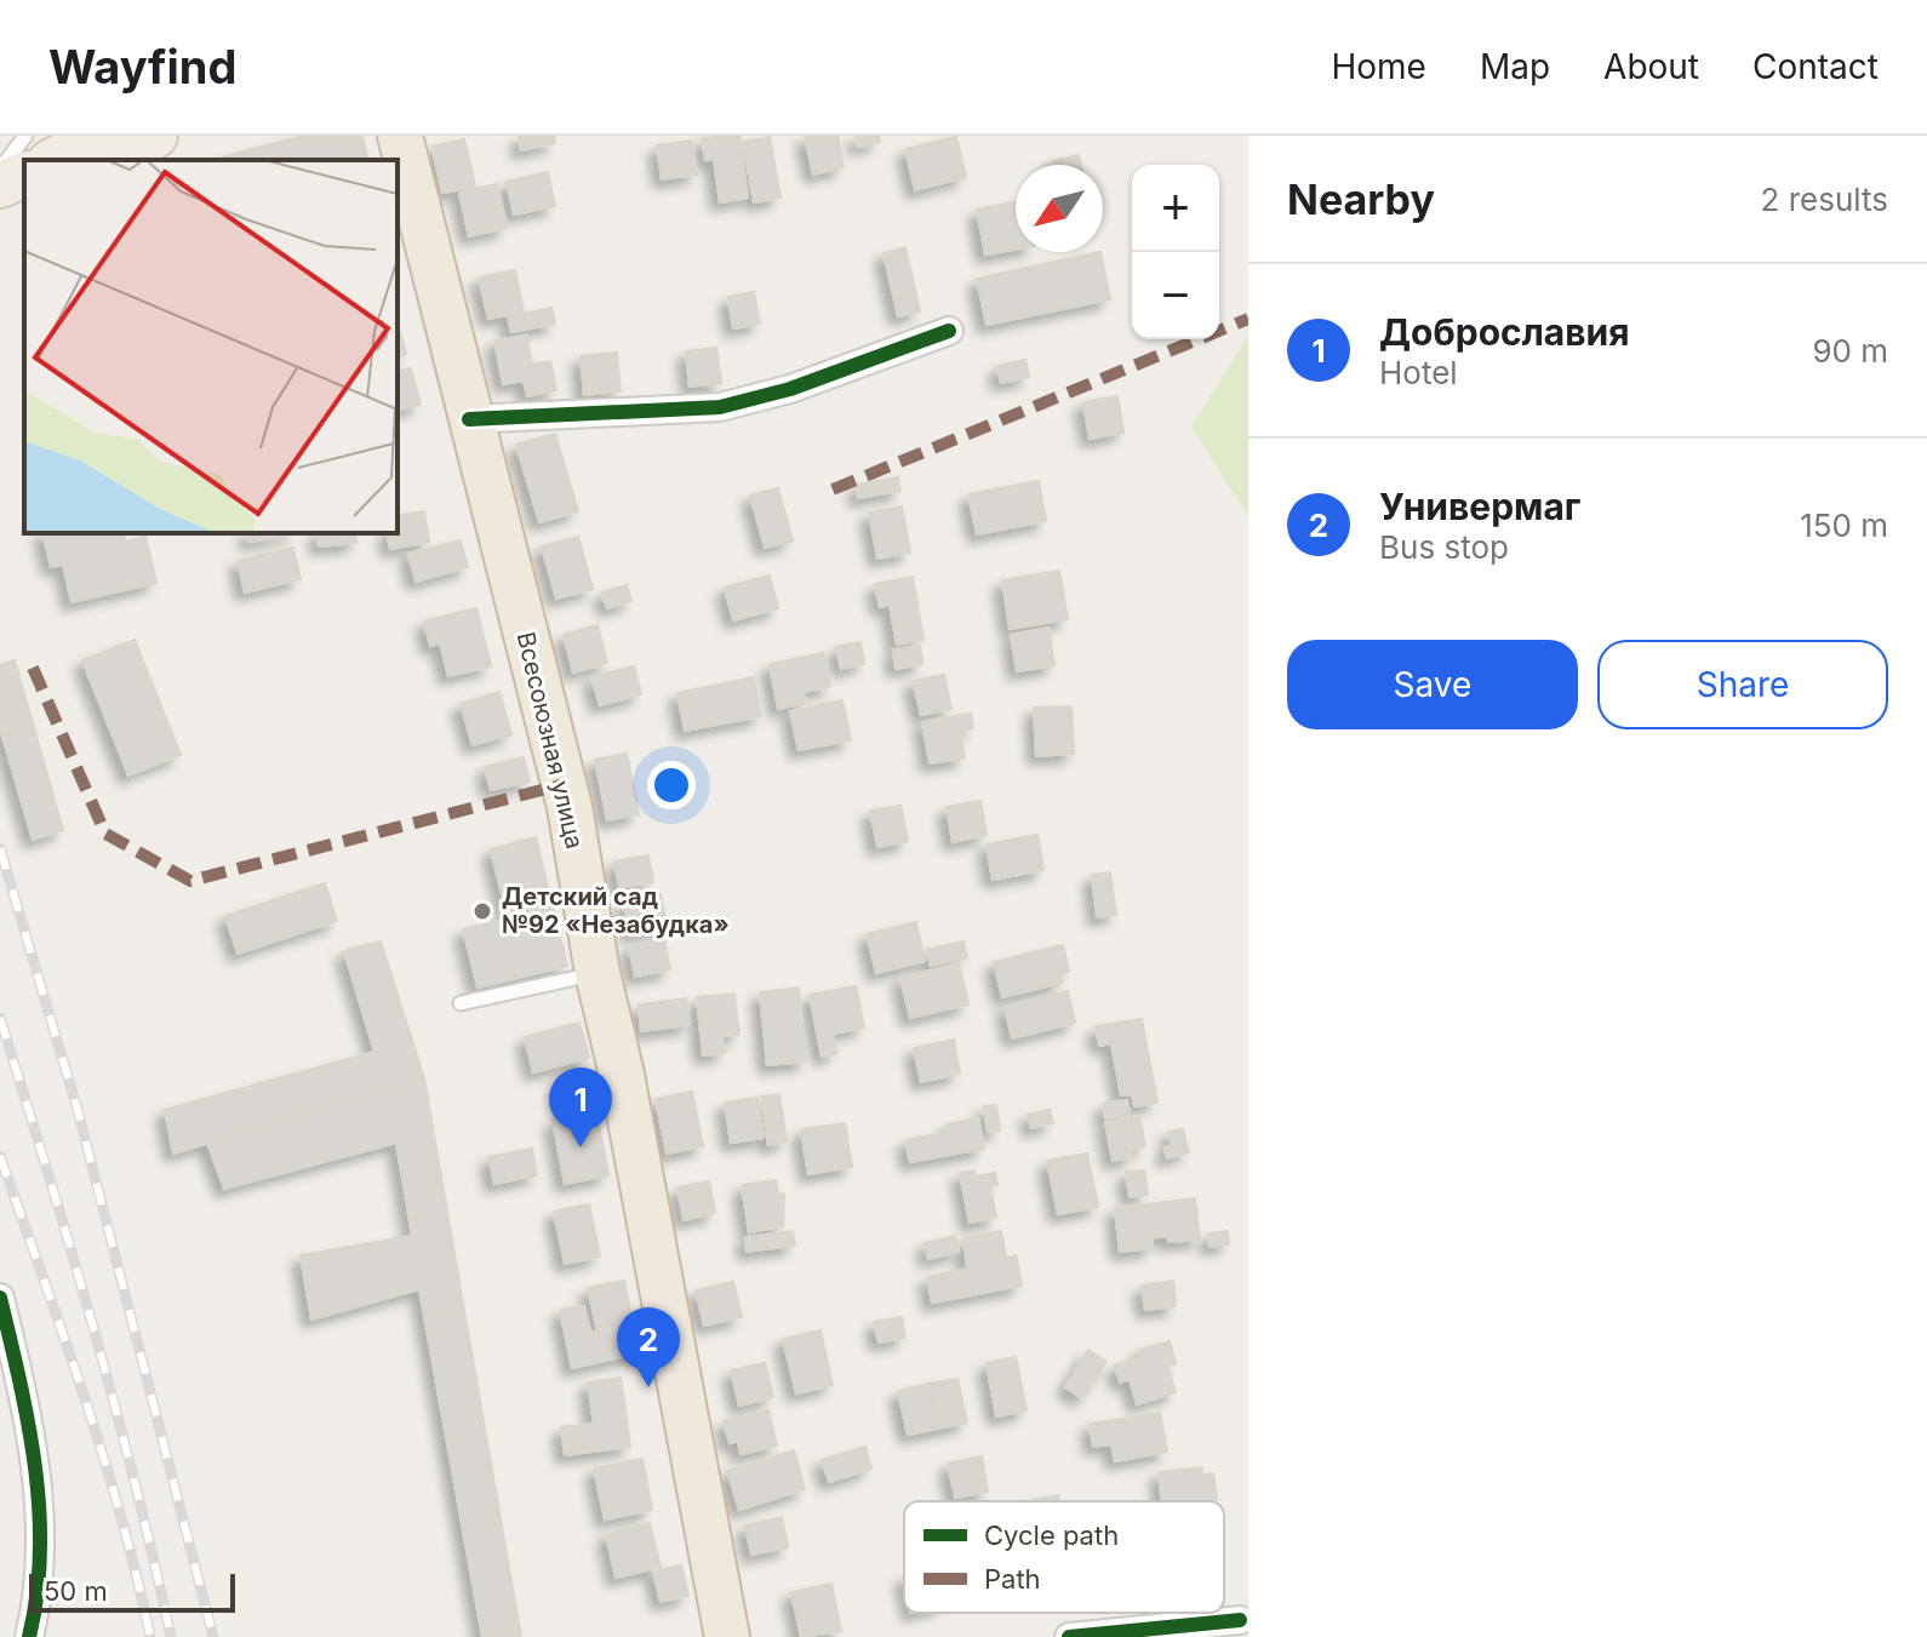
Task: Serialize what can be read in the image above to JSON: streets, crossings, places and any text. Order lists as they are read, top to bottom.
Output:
{
  "streets": {
    "highway": ["Всесоюзная улица"]
  },
  "places": ["Детский сад №92 «Незабудка»"],
  "legend": ["Cycle path", "Path"],
  "scale_bar": "50 m",
  "north": "bottom left",
  "page": {
    "header": "Wayfind",
    "nav": [
      "Home",
      "Map",
      "About",
      "Contact"
    ],
    "heading": ["Nearby", "2 results"],
    "map_buttons": ["+", "−"],
    "list": [
      {
        "mark": "1",
        "name": "Доброславия",
        "note": "Hotel",
        "value": "90 m"
      },
      {
        "mark": "2",
        "name": "Универмаг",
        "note": "Bus stop",
        "value": "150 m"
      }
    ],
    "buttons": ["Save", "Share"],
    "pins": ["1", "2"],
    "scale": "50 m"
  }
}
